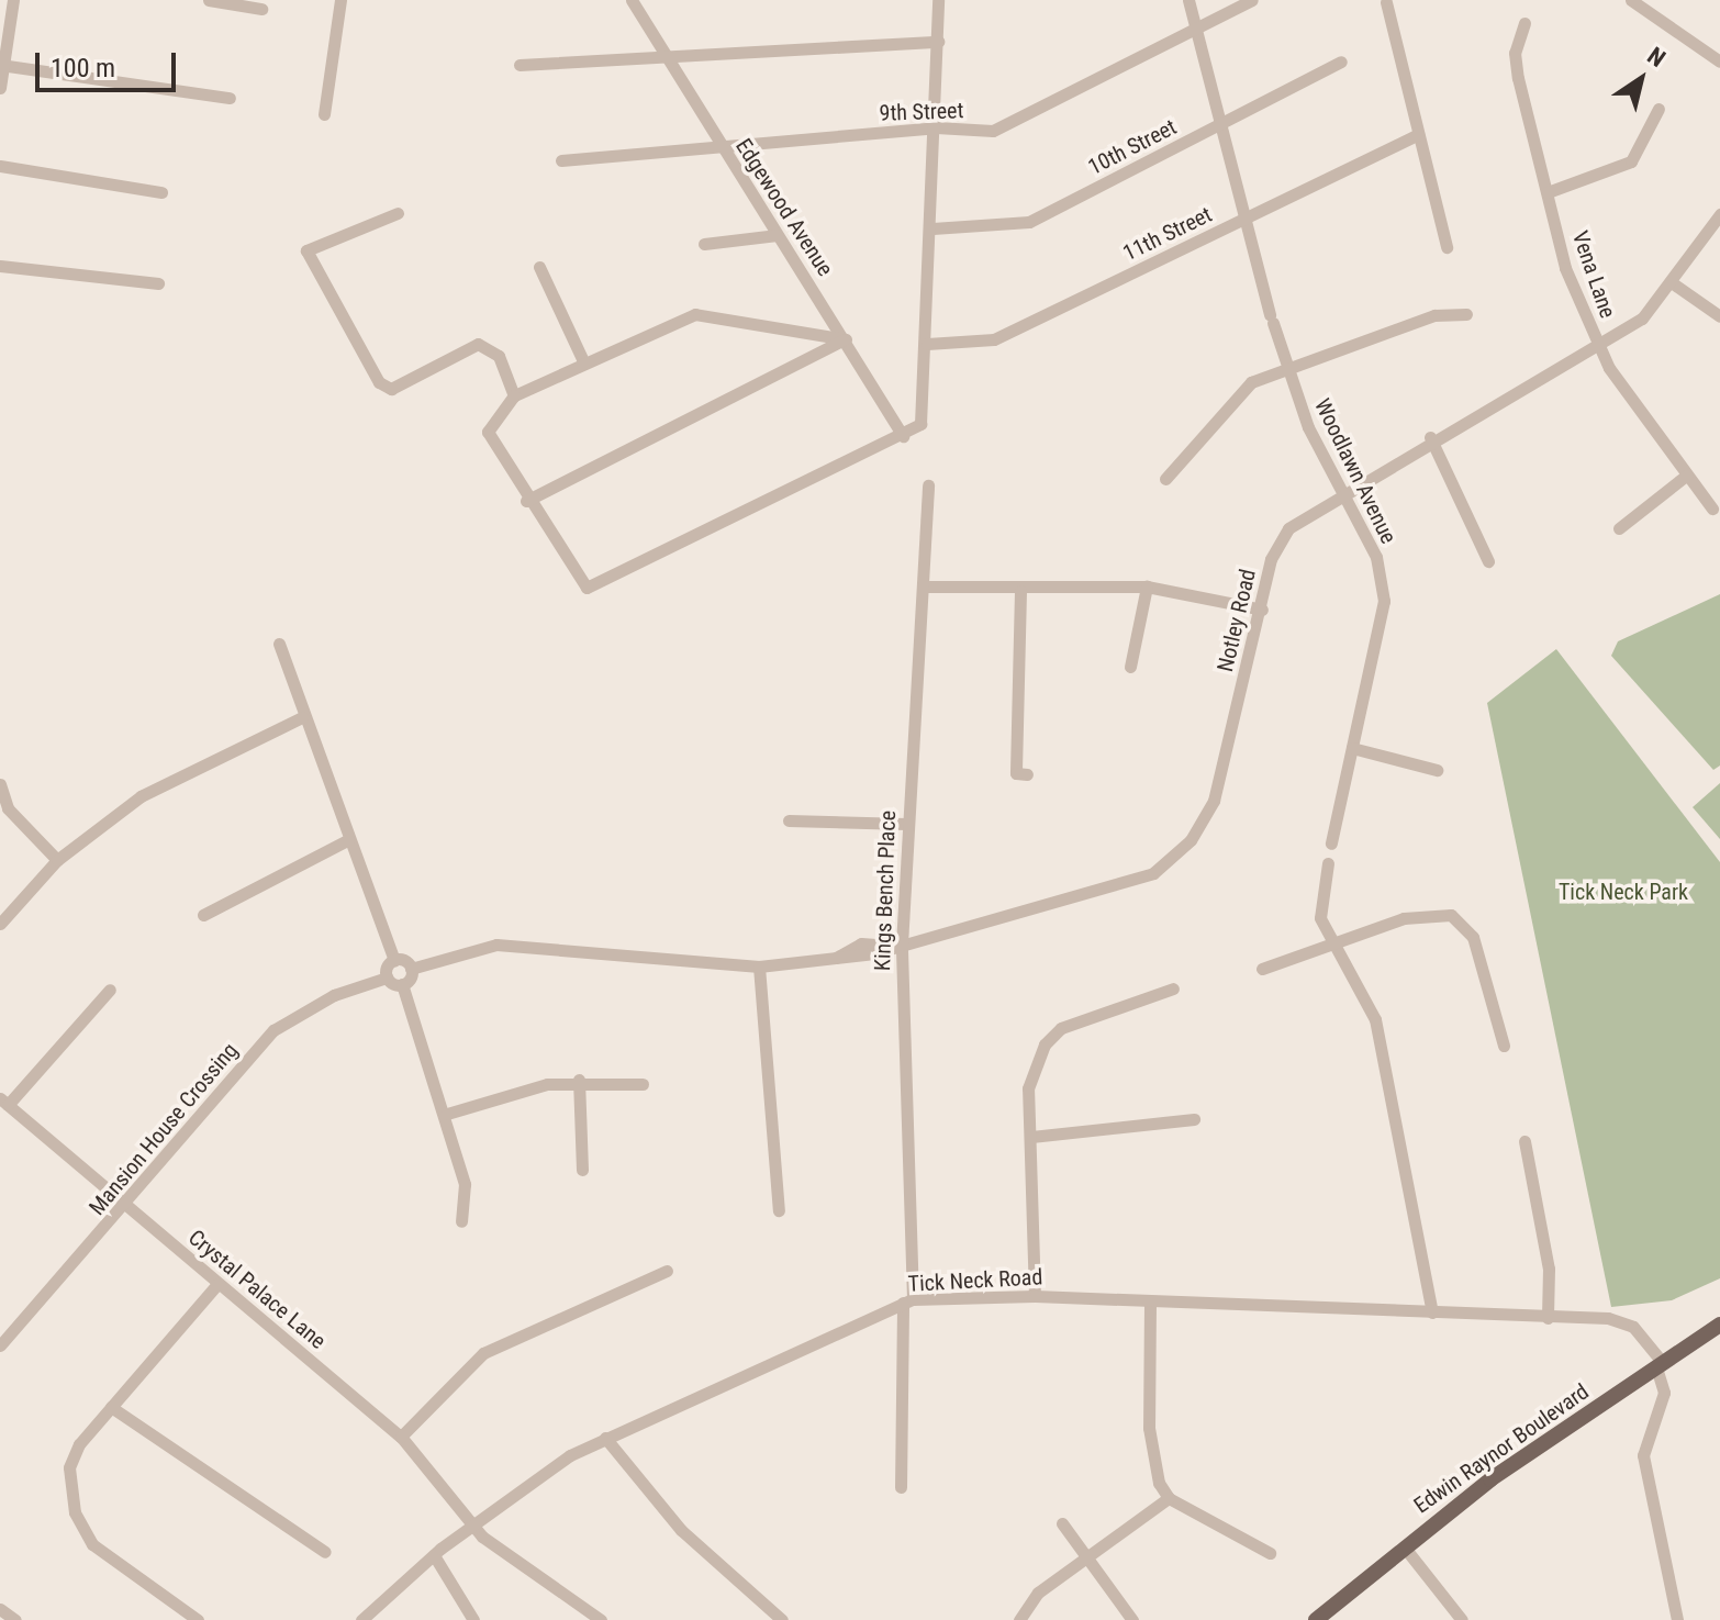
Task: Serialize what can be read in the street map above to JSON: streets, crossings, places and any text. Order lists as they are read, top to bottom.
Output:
{
  "streets": {
    "main road": ["Edwin Raynor Boulevard"],
    "street": [
      "9th Street",
      "10th Street",
      "Edgewood Avenue",
      "11th Street",
      "Vena Lane",
      "Woodlawn Avenue",
      "Notley Road",
      "Kings Bench Place",
      "Mansion House Crossing",
      "Tick Neck Road",
      "Crystal Palace Lane"
    ]
  },
  "crossings": [
    ["9th Street", "Edgewood Avenue"],
    ["9th Street", "Woodlawn Avenue"],
    ["10th Street", "Woodlawn Avenue"],
    ["11th Street", "Woodlawn Avenue"],
    ["Vena Lane", "Notley Road"],
    ["Woodlawn Avenue", "Notley Road"],
    ["Notley Road", "Kings Bench Place"],
    ["Kings Bench Place", "Tick Neck Road"],
    ["Mansion House Crossing", "Crystal Palace Lane"],
    ["Tick Neck Road", "Crystal Palace Lane"],
    ["Tick Neck Road", "Edwin Raynor Boulevard"]
  ],
  "parks": ["Tick Neck Park"],
  "scale_bar": "100 m",
  "north": "top right"
}
